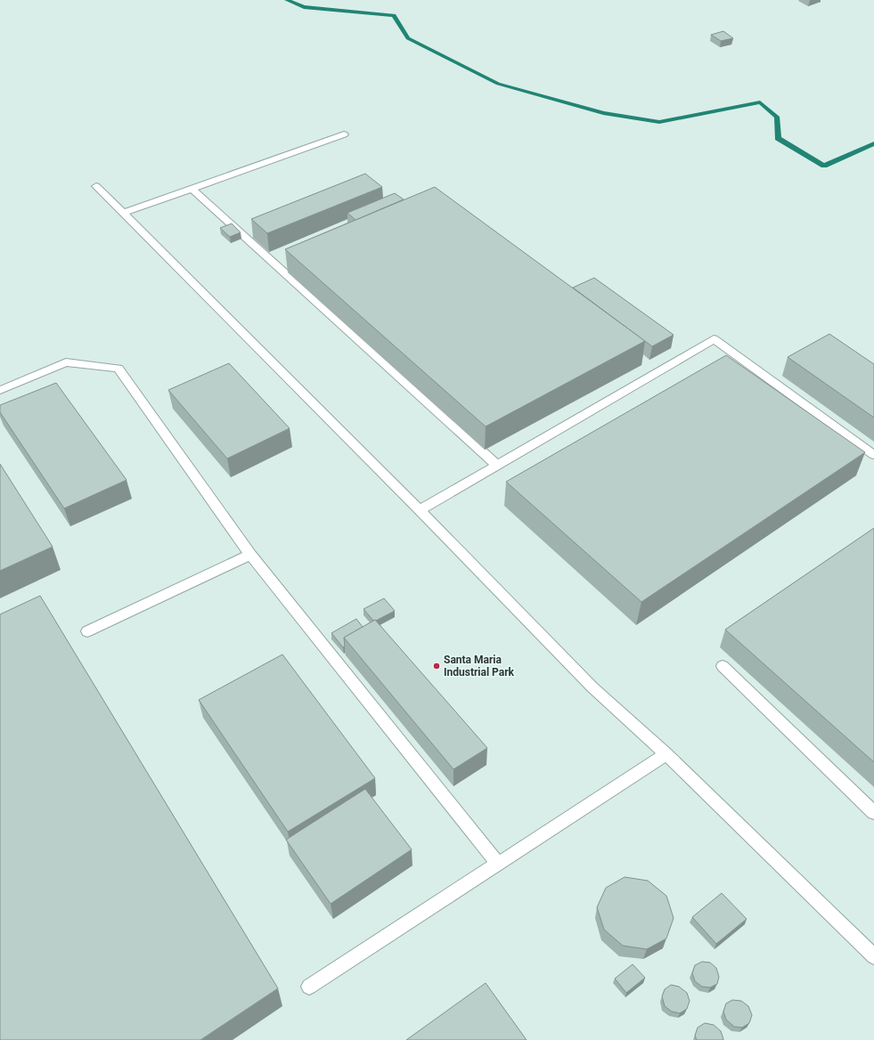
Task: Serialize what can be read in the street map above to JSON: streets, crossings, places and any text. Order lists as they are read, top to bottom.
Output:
{
  "places": ["Santa Maria Industrial Park"]
}
